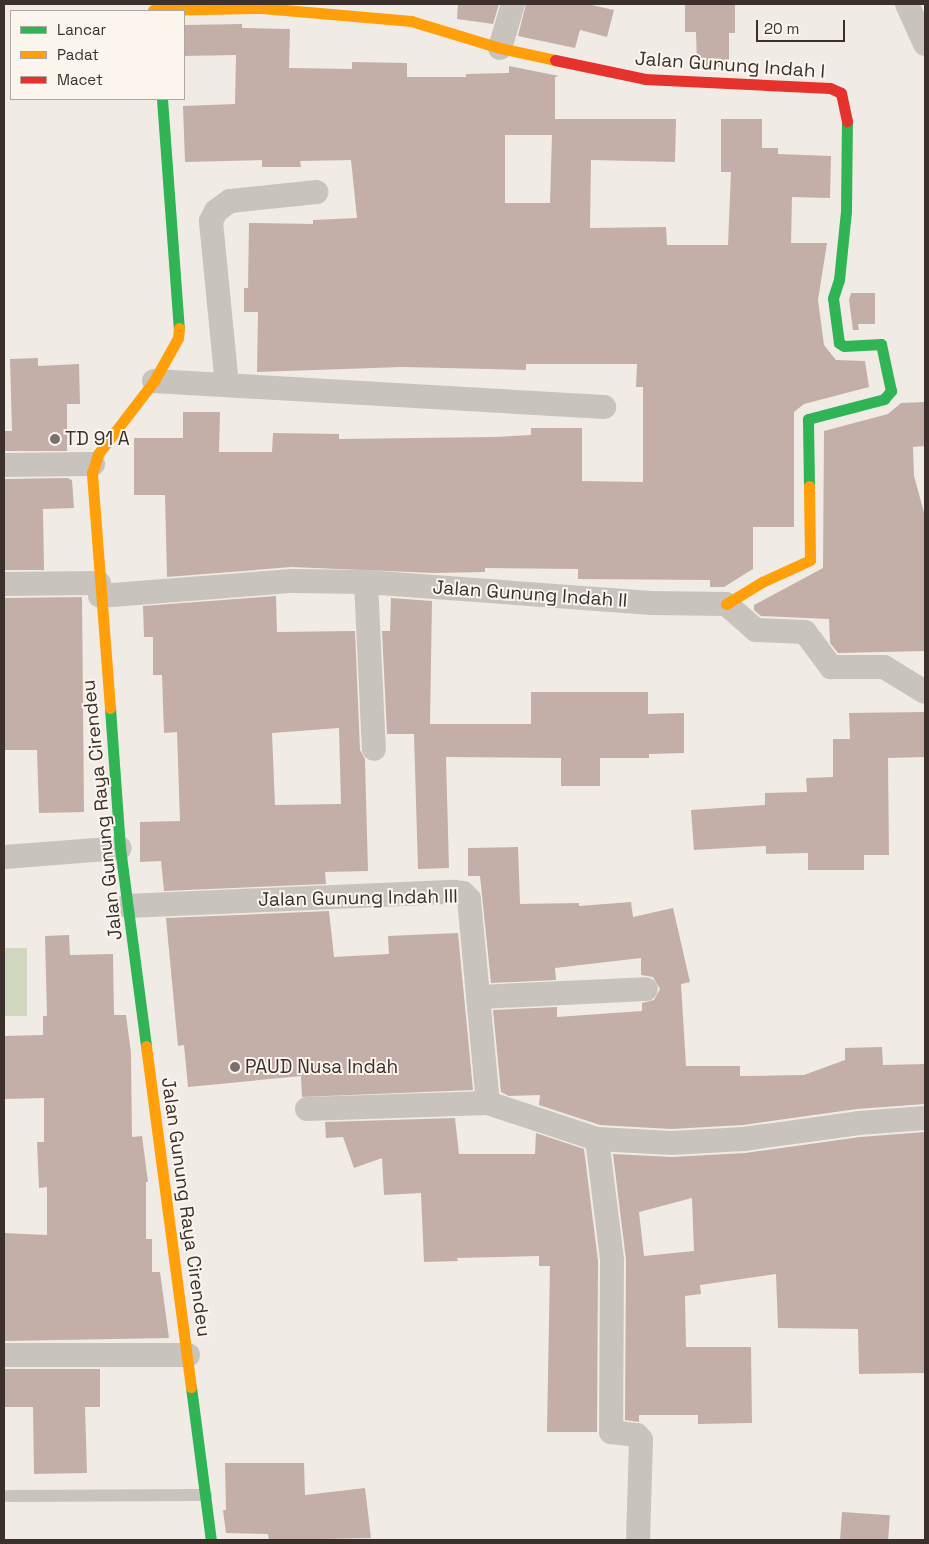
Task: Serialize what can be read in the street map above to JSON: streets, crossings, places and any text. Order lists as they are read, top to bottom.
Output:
{
  "streets": {
    "street": [
      "Jalan Gunung Indah I",
      "Jalan Gunung Indah II",
      "Jalan Gunung Raya Cirendeu",
      "Jalan Gunung Indah III"
    ]
  },
  "crossings": [
    ["Jalan Gunung Indah I", "Jalan Gunung Indah II"],
    ["Jalan Gunung Indah II", "Jalan Gunung Raya Cirendeu"],
    ["Jalan Gunung Raya Cirendeu", "Jalan Gunung Indah III"]
  ],
  "places": ["TD 91 A", "PAUD Nusa Indah"],
  "legend": ["Lancar", "Padat", "Macet"],
  "scale_bar": "20 m"
}
